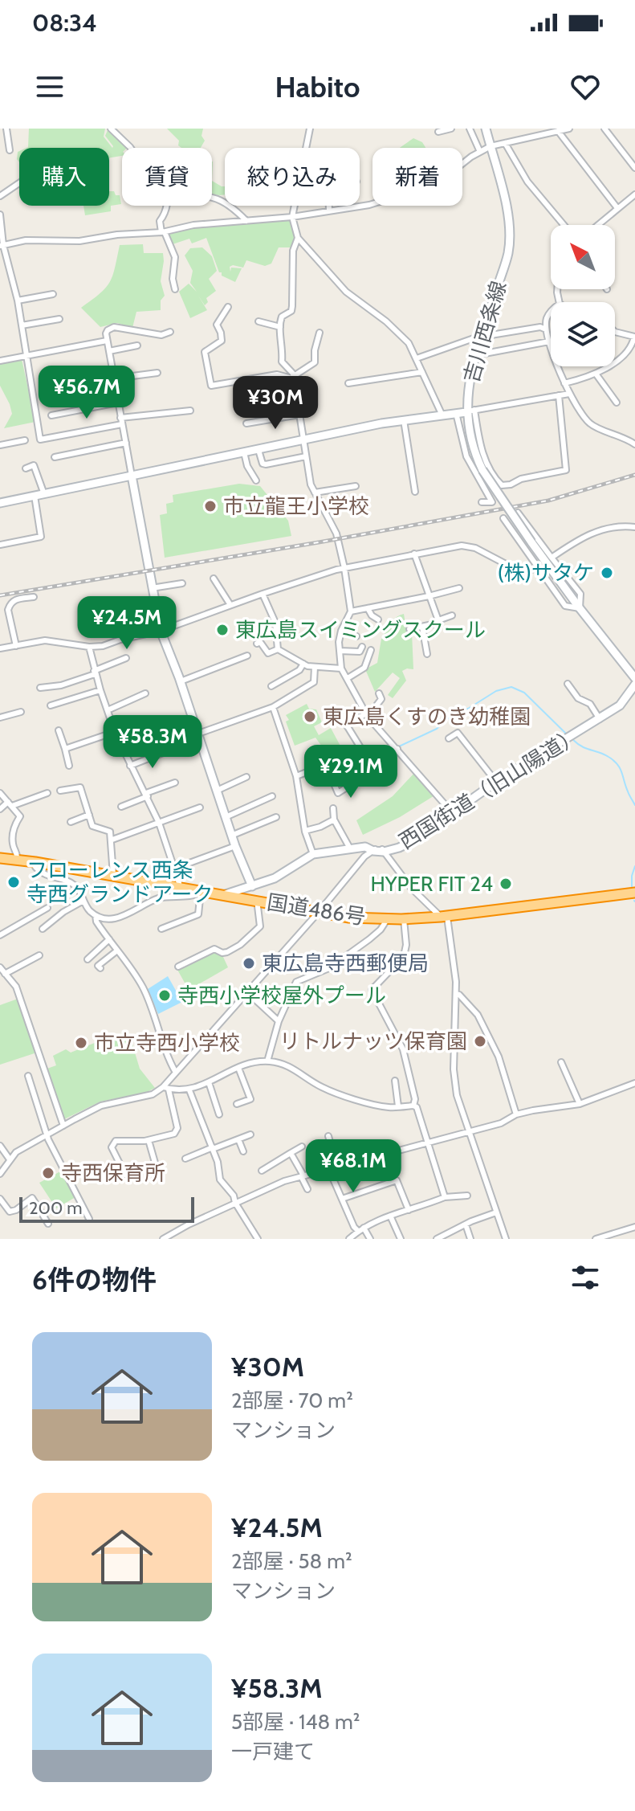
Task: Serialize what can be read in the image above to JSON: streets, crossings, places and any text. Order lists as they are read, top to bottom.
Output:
{
  "streets": {
    "highway": ["国道486号"],
    "street": ["吉川西条線", "西国街道（旧山陽道）"]
  },
  "crossings": [
    ["西国街道（旧山陽道）", "国道486号"]
  ],
  "places": [
    "市立龍王小学校",
    "(株)サタケ",
    "東広島スイミングスクール",
    "東広島くすのき幼稚園",
    "フローレンス西条 寺西グランドアーク",
    "HYPER FIT 24",
    "東広島寺西郵便局",
    "寺西小学校屋外プール",
    "リトルナッツ保育園",
    "市立寺西小学校",
    "寺西保育所"
  ],
  "scale_bar": "200 m",
  "north": "top left",
  "page": {
    "status": "08:34",
    "header": "Habito",
    "chip": [
      "購入",
      "賃貸",
      "絞り込み",
      "新着"
    ],
    "price": [
      "¥56.7M",
      "¥30M",
      "¥24.5M",
      "¥58.3M",
      "¥29.1M",
      "¥68.1M"
    ],
    "scale": "200 m",
    "heading": "6件の物件",
    "list": [
      {
        "name": "¥30M",
        "note": "2部屋 · 70 m² · マンション"
      },
      {
        "name": "¥24.5M",
        "note": "2部屋 · 58 m² · マンション"
      },
      {
        "name": "¥58.3M",
        "note": "5部屋 · 148 m² · 一戸建て"
      }
    ]
  }
}
